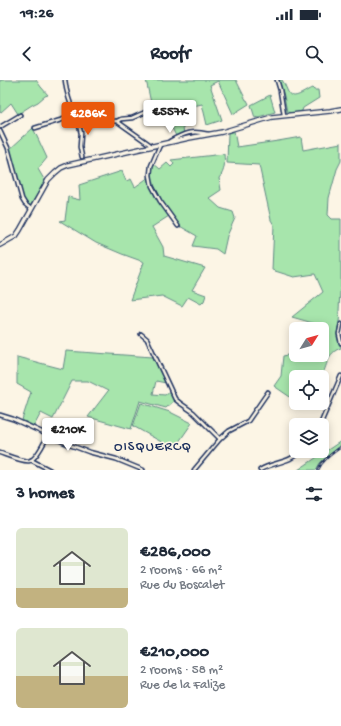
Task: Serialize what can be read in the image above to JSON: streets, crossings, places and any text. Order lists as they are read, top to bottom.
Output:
{
  "districts": ["OISQUERCQ"],
  "north": "top right",
  "page": {
    "status": "19:26",
    "header": "Roofr",
    "price": ["€557K", "€286K", "€210K"],
    "heading": "3 homes",
    "list": [
      {
        "name": "€286,000",
        "note": "2 rooms · 66 m² · Rue du Boscalet"
      },
      {
        "name": "€210,000",
        "note": "2 rooms · 58 m² · Rue de la Falize"
      }
    ]
  }
}
